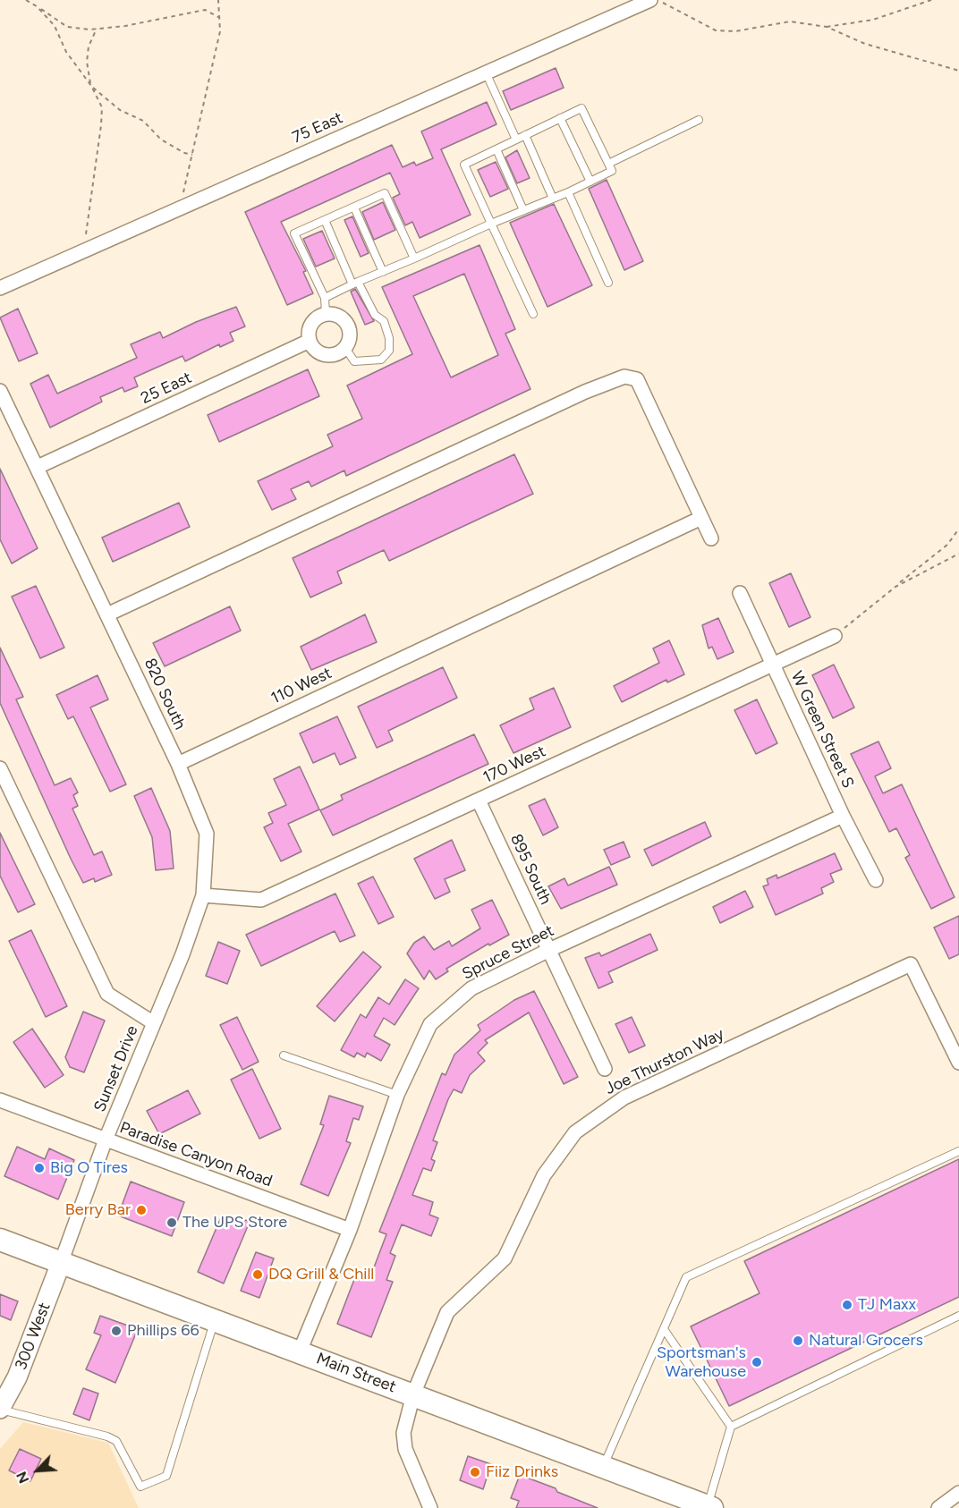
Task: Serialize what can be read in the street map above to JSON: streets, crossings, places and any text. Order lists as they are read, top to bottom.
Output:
{
  "streets": {
    "main road": ["Main Street"],
    "street": [
      "75 East",
      "25 East",
      "110 West",
      "820 South",
      "W Green Street S",
      "170 West",
      "895 South",
      "Spruce Street",
      "Joe Thurston Way",
      "Sunset Drive",
      "Paradise Canyon Road",
      "300 West"
    ]
  },
  "crossings": [
    ["25 East", "820 South"],
    ["110 West", "820 South"],
    ["820 South", "170 West"],
    ["820 South", "Sunset Drive"],
    ["W Green Street S", "170 West"],
    ["W Green Street S", "Spruce Street"],
    ["170 West", "895 South"],
    ["895 South", "Spruce Street"],
    ["Spruce Street", "Paradise Canyon Road"],
    ["Spruce Street", "Main Street"],
    ["Joe Thurston Way", "Main Street"],
    ["Sunset Drive", "Paradise Canyon Road"],
    ["Sunset Drive", "300 West"],
    ["Sunset Drive", "Main Street"],
    ["300 West", "Main Street"]
  ],
  "places": [
    "Big O Tires",
    "Berry Bar",
    "The UPS Store",
    "DQ Grill & Chill",
    "TJ Maxx",
    "Phillips 66",
    "Natural Grocers",
    "Sportsman's Warehouse",
    "Fiiz Drinks"
  ],
  "north": "bottom left"
}
